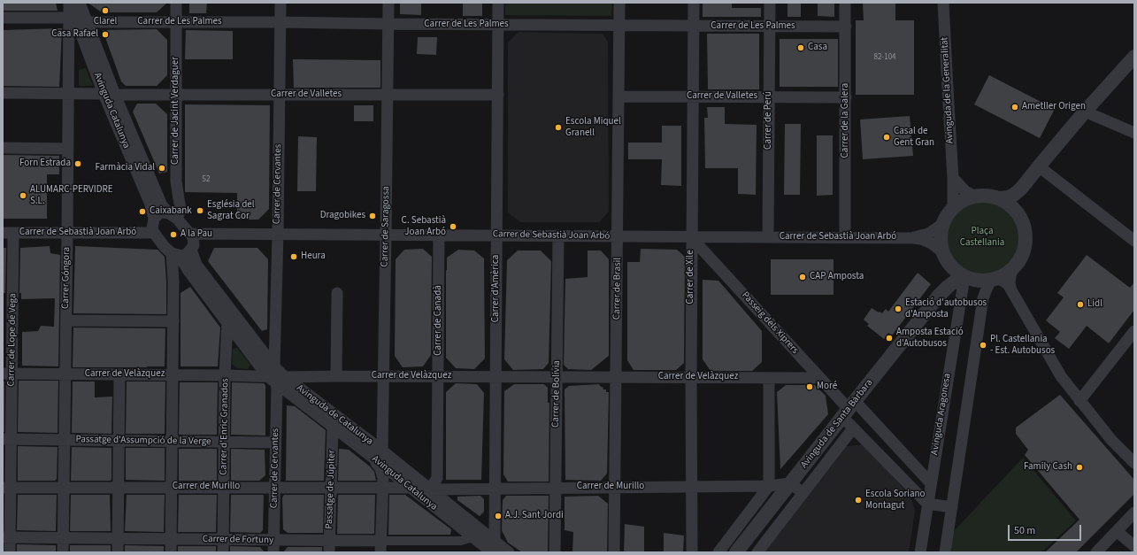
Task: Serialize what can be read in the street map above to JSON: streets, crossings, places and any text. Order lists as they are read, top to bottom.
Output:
{
  "streets": {
    "street": [
      "Carrer de Les Palmes",
      "Avinguda de la Generalitat",
      "Carrer de Valletes",
      "Avinguda Catalunya",
      "Carrer de Jacint Verdaguer",
      "Carrer de Perú",
      "Carrer de la Galera",
      "Carrer de Cervantes",
      "Carrer de Saragossa",
      "Carrer de Sebastià Joan Arbó",
      "Carrer de Xile",
      "Carrer Góngora",
      "Carrer d'Amèrica",
      "Carrer de Brasil",
      "Carrer de Canadà",
      "Passeig dels Xiprers",
      "Carrer de Lope de Vega",
      "Carrer de Velàzquez",
      "Carrer de Bolívia",
      "Avinguda Aragonesa",
      "Avinguda de Catalunya",
      "Avinguda de Santa Bàrbara",
      "Carrer d'Enric Granados",
      "Passatge d'Assumpció de la Verge",
      "Carrer de Murillo",
      "Passatge de Júpiter",
      "Carrer de Fortuny"
    ]
  },
  "crossings": [
    ["Carrer de Les Palmes", "Carrer de Jacint Verdaguer"],
    ["Carrer de Les Palmes", "Carrer de Perú"],
    ["Carrer de Les Palmes", "Carrer de la Galera"],
    ["Carrer de Les Palmes", "Carrer de Cervantes"],
    ["Carrer de Les Palmes", "Carrer de Saragossa"],
    ["Carrer de Les Palmes", "Carrer de Xile"],
    ["Carrer de Les Palmes", "Carrer d'Amèrica"],
    ["Carrer de Les Palmes", "Carrer de Brasil"],
    ["Avinguda de la Generalitat", "Carrer de Sebastià Joan Arbó"],
    ["Avinguda de la Generalitat", "Avinguda Aragonesa"],
    ["Avinguda de la Generalitat", "Avinguda de Santa Bàrbara"],
    ["Carrer de Valletes", "Avinguda Catalunya"],
    ["Carrer de Valletes", "Carrer de Jacint Verdaguer"],
    ["Carrer de Valletes", "Carrer de Perú"],
    ["Carrer de Valletes", "Carrer de la Galera"],
    ["Carrer de Valletes", "Carrer de Cervantes"],
    ["Carrer de Valletes", "Carrer de Saragossa"],
    ["Carrer de Valletes", "Carrer de Xile"],
    ["Carrer de Valletes", "Carrer Góngora"],
    ["Carrer de Valletes", "Carrer d'Amèrica"],
    ["Carrer de Valletes", "Carrer de Brasil"],
    ["Avinguda Catalunya", "Carrer de Jacint Verdaguer"],
    ["Avinguda Catalunya", "Carrer de Cervantes"],
    ["Avinguda Catalunya", "Carrer de Sebastià Joan Arbó"],
    ["Avinguda Catalunya", "Carrer Góngora"],
    ["Avinguda Catalunya", "Carrer d'Amèrica"],
    ["Avinguda Catalunya", "Carrer de Velàzquez"],
    ["Avinguda Catalunya", "Avinguda de Catalunya"],
    ["Avinguda Catalunya", "Carrer de Murillo"],
    ["Avinguda Catalunya", "Passatge de Júpiter"],
    ["Avinguda Catalunya", "Carrer de Fortuny"],
    ["Carrer de Jacint Verdaguer", "Carrer de Sebastià Joan Arbó"],
    ["Carrer de Jacint Verdaguer", "Avinguda de Catalunya"],
    ["Carrer de Perú", "Carrer de Sebastià Joan Arbó"],
    ["Carrer de la Galera", "Carrer de Sebastià Joan Arbó"],
    ["Carrer de Cervantes", "Carrer de Sebastià Joan Arbó"],
    ["Carrer de Cervantes", "Carrer de Velàzquez"],
    ["Carrer de Cervantes", "Avinguda de Catalunya"],
    ["Carrer de Cervantes", "Passatge d'Assumpció de la Verge"],
    ["Carrer de Cervantes", "Carrer de Murillo"],
    ["Carrer de Cervantes", "Carrer de Fortuny"],
    ["Carrer de Saragossa", "Carrer de Sebastià Joan Arbó"],
    ["Carrer de Saragossa", "Carrer de Velàzquez"],
    ["Carrer de Saragossa", "Avinguda de Catalunya"],
    ["Carrer de Sebastià Joan Arbó", "Carrer de Xile"],
    ["Carrer de Sebastià Joan Arbó", "Carrer Góngora"],
    ["Carrer de Sebastià Joan Arbó", "Carrer d'Amèrica"],
    ["Carrer de Sebastià Joan Arbó", "Carrer de Brasil"],
    ["Carrer de Sebastià Joan Arbó", "Carrer de Canadà"],
    ["Carrer de Sebastià Joan Arbó", "Passeig dels Xiprers"],
    ["Carrer de Sebastià Joan Arbó", "Carrer de Lope de Vega"],
    ["Carrer de Sebastià Joan Arbó", "Carrer de Bolívia"],
    ["Carrer de Sebastià Joan Arbó", "Avinguda Aragonesa"],
    ["Carrer de Sebastià Joan Arbó", "Avinguda de Catalunya"],
    ["Carrer de Sebastià Joan Arbó", "Avinguda de Santa Bàrbara"],
    ["Carrer de Xile", "Passeig dels Xiprers"],
    ["Carrer de Xile", "Carrer de Velàzquez"],
    ["Carrer de Xile", "Carrer de Murillo"],
    ["Carrer Góngora", "Carrer de Velàzquez"],
    ["Carrer Góngora", "Passatge d'Assumpció de la Verge"],
    ["Carrer Góngora", "Carrer de Murillo"],
    ["Carrer Góngora", "Carrer de Fortuny"],
    ["Carrer d'Amèrica", "Carrer de Velàzquez"],
    ["Carrer d'Amèrica", "Avinguda de Catalunya"],
    ["Carrer d'Amèrica", "Carrer de Murillo"],
    ["Carrer de Brasil", "Carrer de Velàzquez"],
    ["Carrer de Brasil", "Carrer de Murillo"],
    ["Carrer de Canadà", "Carrer de Velàzquez"],
    ["Carrer de Canadà", "Avinguda de Catalunya"],
    ["Carrer de Canadà", "Carrer de Murillo"],
    ["Passeig dels Xiprers", "Carrer de Velàzquez"],
    ["Passeig dels Xiprers", "Avinguda Aragonesa"],
    ["Passeig dels Xiprers", "Avinguda de Santa Bàrbara"],
    ["Carrer de Lope de Vega", "Carrer de Velàzquez"],
    ["Carrer de Lope de Vega", "Passatge d'Assumpció de la Verge"],
    ["Carrer de Lope de Vega", "Carrer de Murillo"],
    ["Carrer de Lope de Vega", "Carrer de Fortuny"],
    ["Carrer de Velàzquez", "Carrer de Bolívia"],
    ["Carrer de Velàzquez", "Avinguda de Catalunya"],
    ["Carrer de Velàzquez", "Carrer d'Enric Granados"],
    ["Carrer de Bolívia", "Carrer de Murillo"],
    ["Avinguda Aragonesa", "Avinguda de Santa Bàrbara"],
    ["Avinguda de Catalunya", "Carrer de Murillo"],
    ["Avinguda de Santa Bàrbara", "Carrer de Murillo"],
    ["Carrer d'Enric Granados", "Passatge d'Assumpció de la Verge"],
    ["Carrer d'Enric Granados", "Carrer de Murillo"],
    ["Carrer d'Enric Granados", "Carrer de Fortuny"],
    ["Carrer de Murillo", "Passatge de Júpiter"],
    ["Passatge de Júpiter", "Carrer de Fortuny"]
  ],
  "parks": ["Plaça Castellania"],
  "places": [
    "Clarel",
    "Casa Rafael",
    "Casa",
    "Ametller Origen",
    "Escola Miquel Granell",
    "Casal de Gent Gran",
    "Forn Estrada",
    "Farmàcia Vidal",
    "ALUMARC-PERVIDRE S.L.",
    "Església del Sagrat Cor",
    "Caixabank",
    "Dragobikes",
    "C. Sebastià Joan Arbó",
    "A la Pau",
    "Heura",
    "CAP Amposta",
    "Lidl",
    "Estació d'autobusos d'Amposta",
    "Amposta Estació d'Autobusos",
    "Pl. Castellania - Est. Autobusos",
    "Moré",
    "Family Cash",
    "Escola Soriano Montagut",
    "A.J. Sant Jordi"
  ],
  "house_numbers": ["82-104", "52"],
  "scale_bar": "50 m"
}
